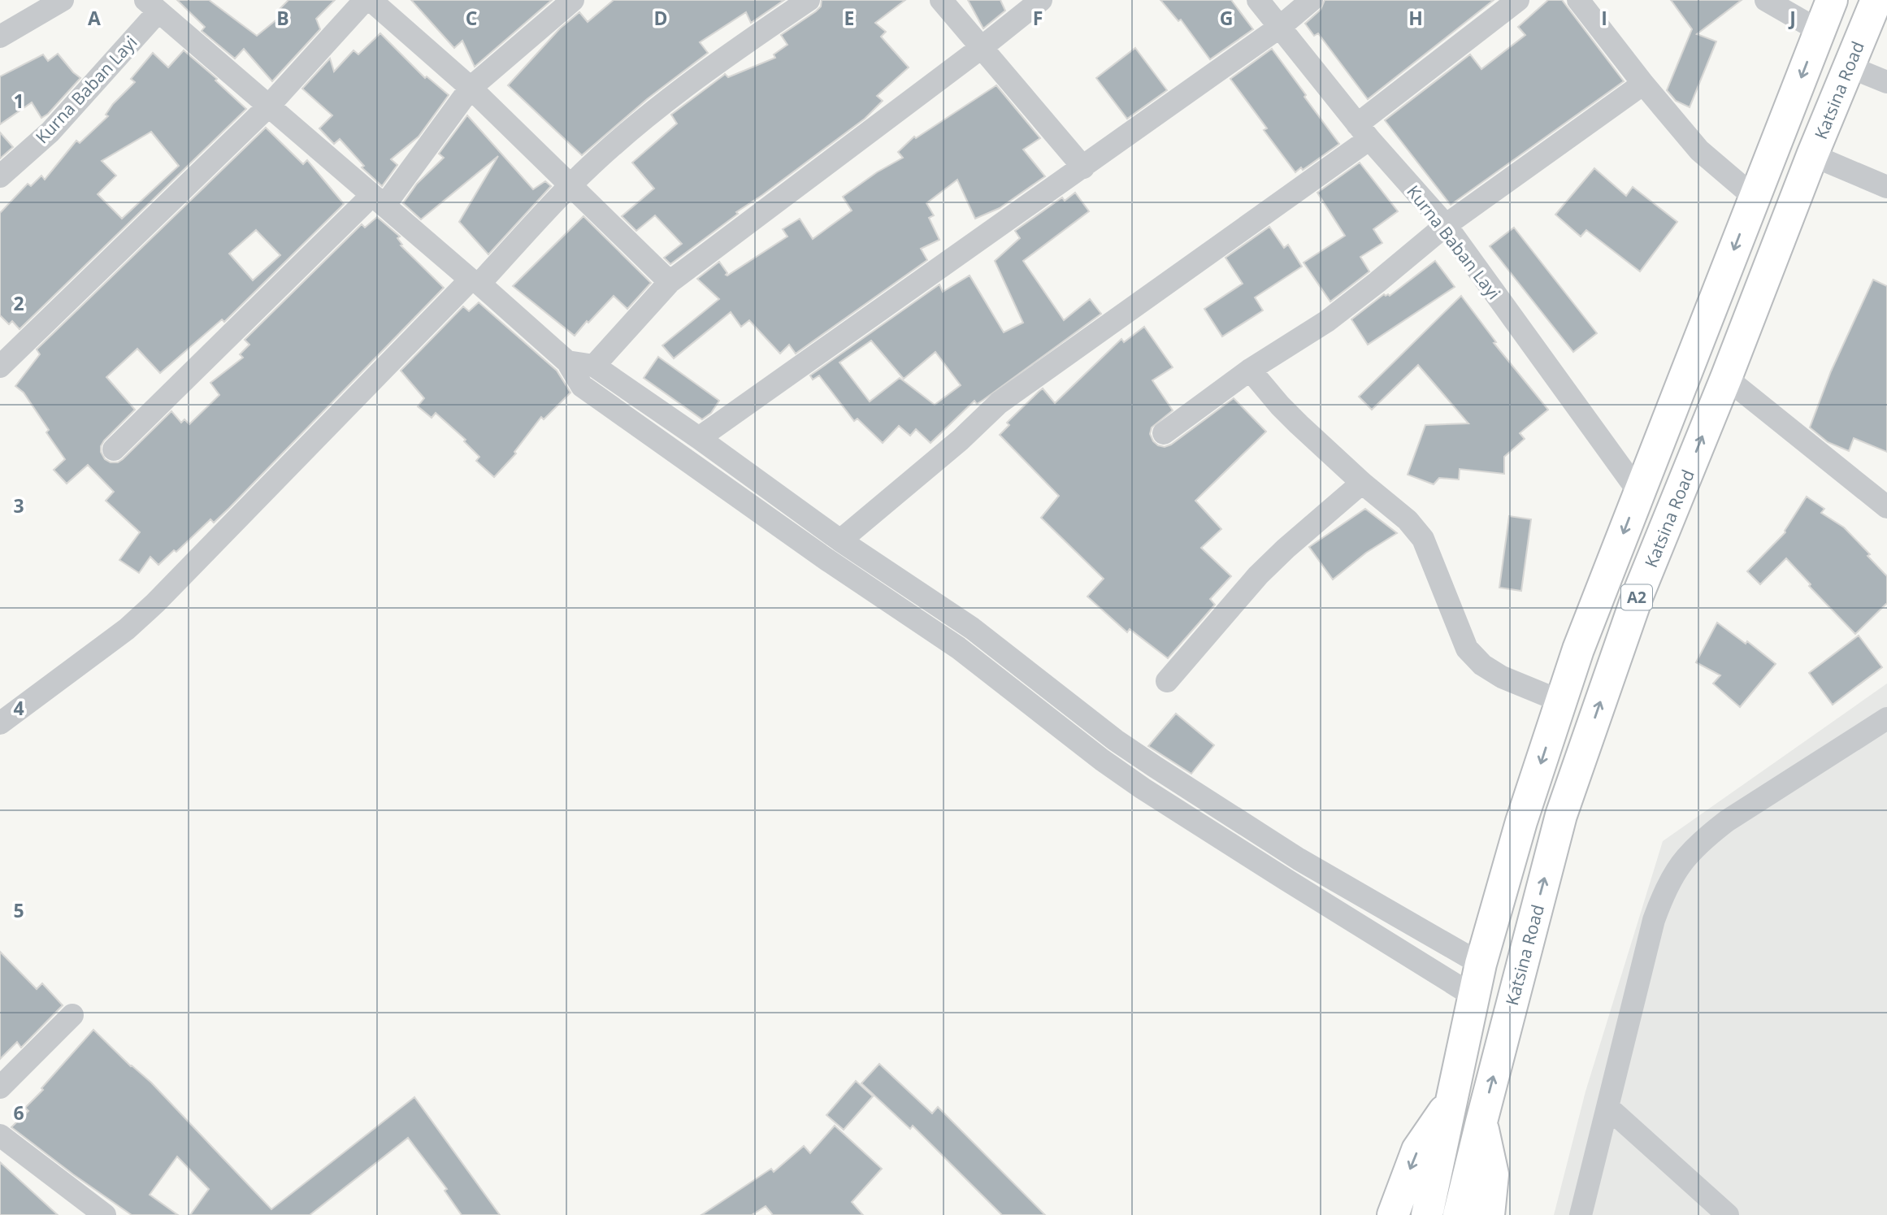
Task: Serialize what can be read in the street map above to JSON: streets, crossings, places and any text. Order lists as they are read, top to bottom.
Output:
{
  "streets": {
    "highway": ["Katsina Road", "A2"],
    "street": ["Kurna Baban Layi"]
  },
  "crossings": [
    ["Kurna Baban Layi", "A2"]
  ],
  "grid": {
    "columns": [
      "A",
      "B",
      "C",
      "D",
      "E",
      "F",
      "G",
      "H",
      "I",
      "J"
    ],
    "rows": [
      "1",
      "2",
      "3",
      "4",
      "5",
      "6"
    ]
  }
}
